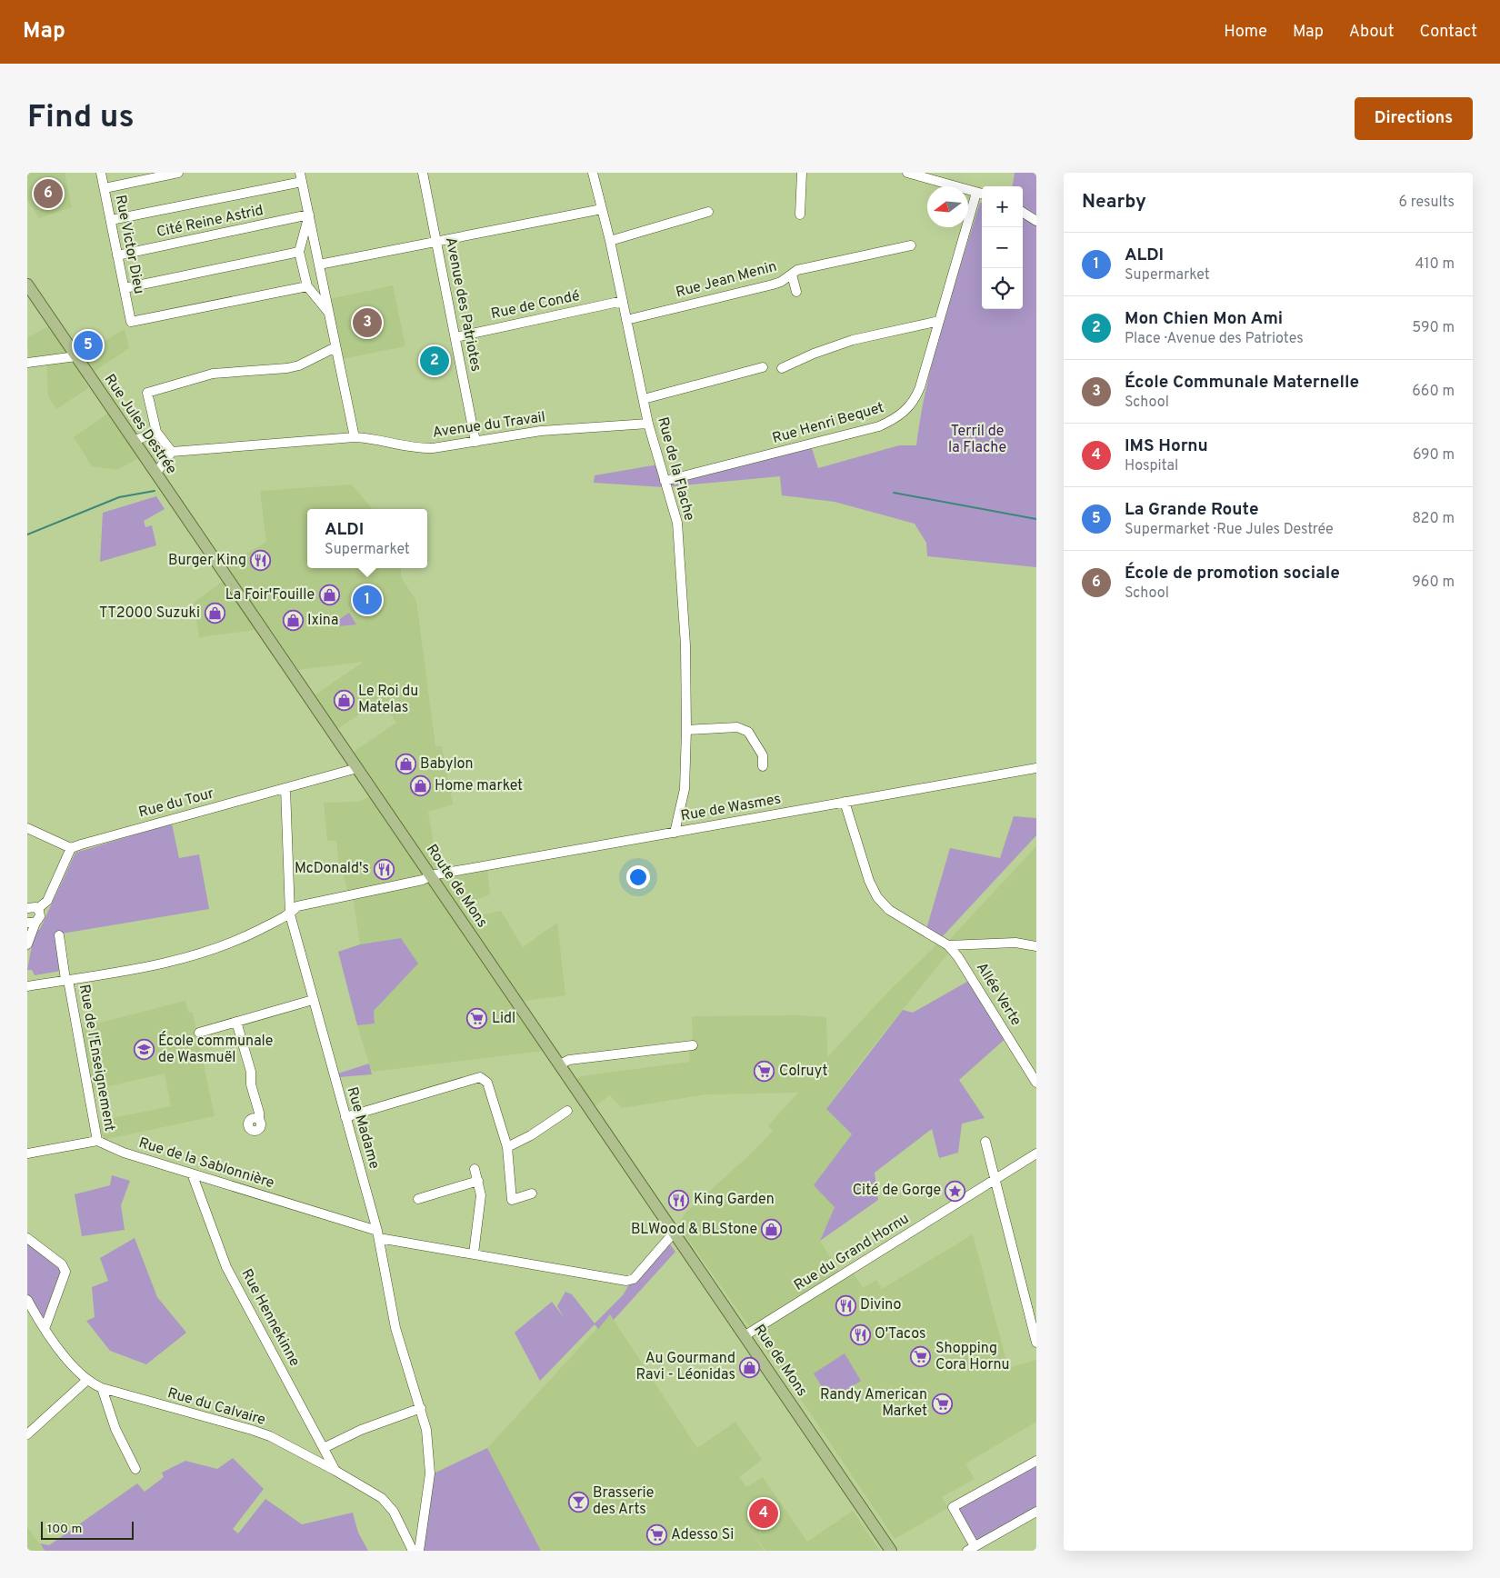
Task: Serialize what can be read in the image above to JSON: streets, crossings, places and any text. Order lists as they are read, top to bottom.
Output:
{
  "streets": {
    "main road": ["Rue Jules Destrée", "Route de Mons", "Rue de Mons"],
    "street": [
      "Cité Reine Astrid",
      "Rue Victor Dieu",
      "Rue Jean Menin",
      "Avenue des Patriotes",
      "Rue de Condé",
      "Rue Henri Bequet",
      "Avenue du Travail",
      "Rue de la Flache",
      "Rue du Tour",
      "Rue de Wasmes",
      "Allée Verte",
      "Rue de l'Enseignement",
      "Rue Madame",
      "Rue de la Sablonnière",
      "Rue du Grand Hornu",
      "Rue Hennekinne",
      "Rue du Calvaire"
    ]
  },
  "crossings": [
    ["Cité Reine Astrid", "Rue Victor Dieu"],
    ["Rue Jean Menin", "Rue de la Flache"],
    ["Avenue des Patriotes", "Rue de Condé"],
    ["Avenue des Patriotes", "Avenue du Travail"],
    ["Rue de Condé", "Rue de la Flache"],
    ["Rue Henri Bequet", "Rue de la Flache"],
    ["Rue Jules Destrée", "Route de Mons"],
    ["Avenue du Travail", "Rue de la Flache"],
    ["Rue de la Flache", "Rue de Wasmes"],
    ["Rue du Tour", "Route de Mons"],
    ["Rue du Tour", "Rue Madame"],
    ["Rue de Wasmes", "Route de Mons"],
    ["Rue de Wasmes", "Rue de l'Enseignement"],
    ["Rue de Wasmes", "Rue Madame"],
    ["Route de Mons", "Rue de la Sablonnière"],
    ["Route de Mons", "Rue de Mons"],
    ["Rue de l'Enseignement", "Rue de la Sablonnière"],
    ["Rue Madame", "Rue de la Sablonnière"],
    ["Rue de la Sablonnière", "Rue Hennekinne"],
    ["Rue de la Sablonnière", "Rue de Mons"],
    ["Rue du Grand Hornu", "Rue de Mons"],
    ["Rue Hennekinne", "Rue du Calvaire"]
  ],
  "parks": ["Terril de la Flache"],
  "places": {
    "restaurant": [
      "Burger King",
      "McDonald's",
      "King Garden",
      "Divino",
      "O'Tacos"
    ],
    "shop": [
      "La Foir'Fouille",
      "TT2000 Suzuki",
      "Ixina",
      "Le Roi du Matelas",
      "Babylon",
      "Home market",
      "BLWood & BLStone",
      "Au Gourmand Ravi - Léonidas"
    ],
    "supermarket": [
      "Lidl",
      "Colruyt",
      "Shopping Cora Hornu",
      "Randy American Market",
      "Adesso Si"
    ],
    "school or university": ["École communale de Wasmuël"],
    "place": ["Cité de Gorge"],
    "bar": ["Brasserie des Arts"]
  },
  "scale_bar": "100 m",
  "north": "left",
  "page": {
    "header": "Map",
    "nav": [
      "Home",
      "Map",
      "About",
      "Contact"
    ],
    "buttons": "Directions",
    "title": "Find us",
    "heading": ["Nearby", "6 results"],
    "pins": [
      "6",
      "3",
      "5",
      "2",
      "1",
      "4"
    ],
    "map_buttons": ["+", "−"],
    "list": [
      {
        "mark": "1",
        "name": "ALDI",
        "note": "Supermarket",
        "value": "410 m"
      },
      {
        "mark": "2",
        "name": "Mon Chien Mon Ami",
        "note": "Place · Avenue des Patriotes",
        "value": "590 m"
      },
      {
        "mark": "3",
        "name": "École Communale Maternelle",
        "note": "School",
        "value": "660 m"
      },
      {
        "mark": "4",
        "name": "IMS Hornu",
        "note": "Hospital",
        "value": "690 m"
      },
      {
        "mark": "5",
        "name": "La Grande Route",
        "note": "Supermarket · Rue Jules Destrée",
        "value": "820 m"
      },
      {
        "mark": "6",
        "name": "École de promotion sociale",
        "note": "School",
        "value": "960 m"
      }
    ],
    "popup": ["ALDI", "Supermarket"],
    "scale": "100 m"
  }
}
